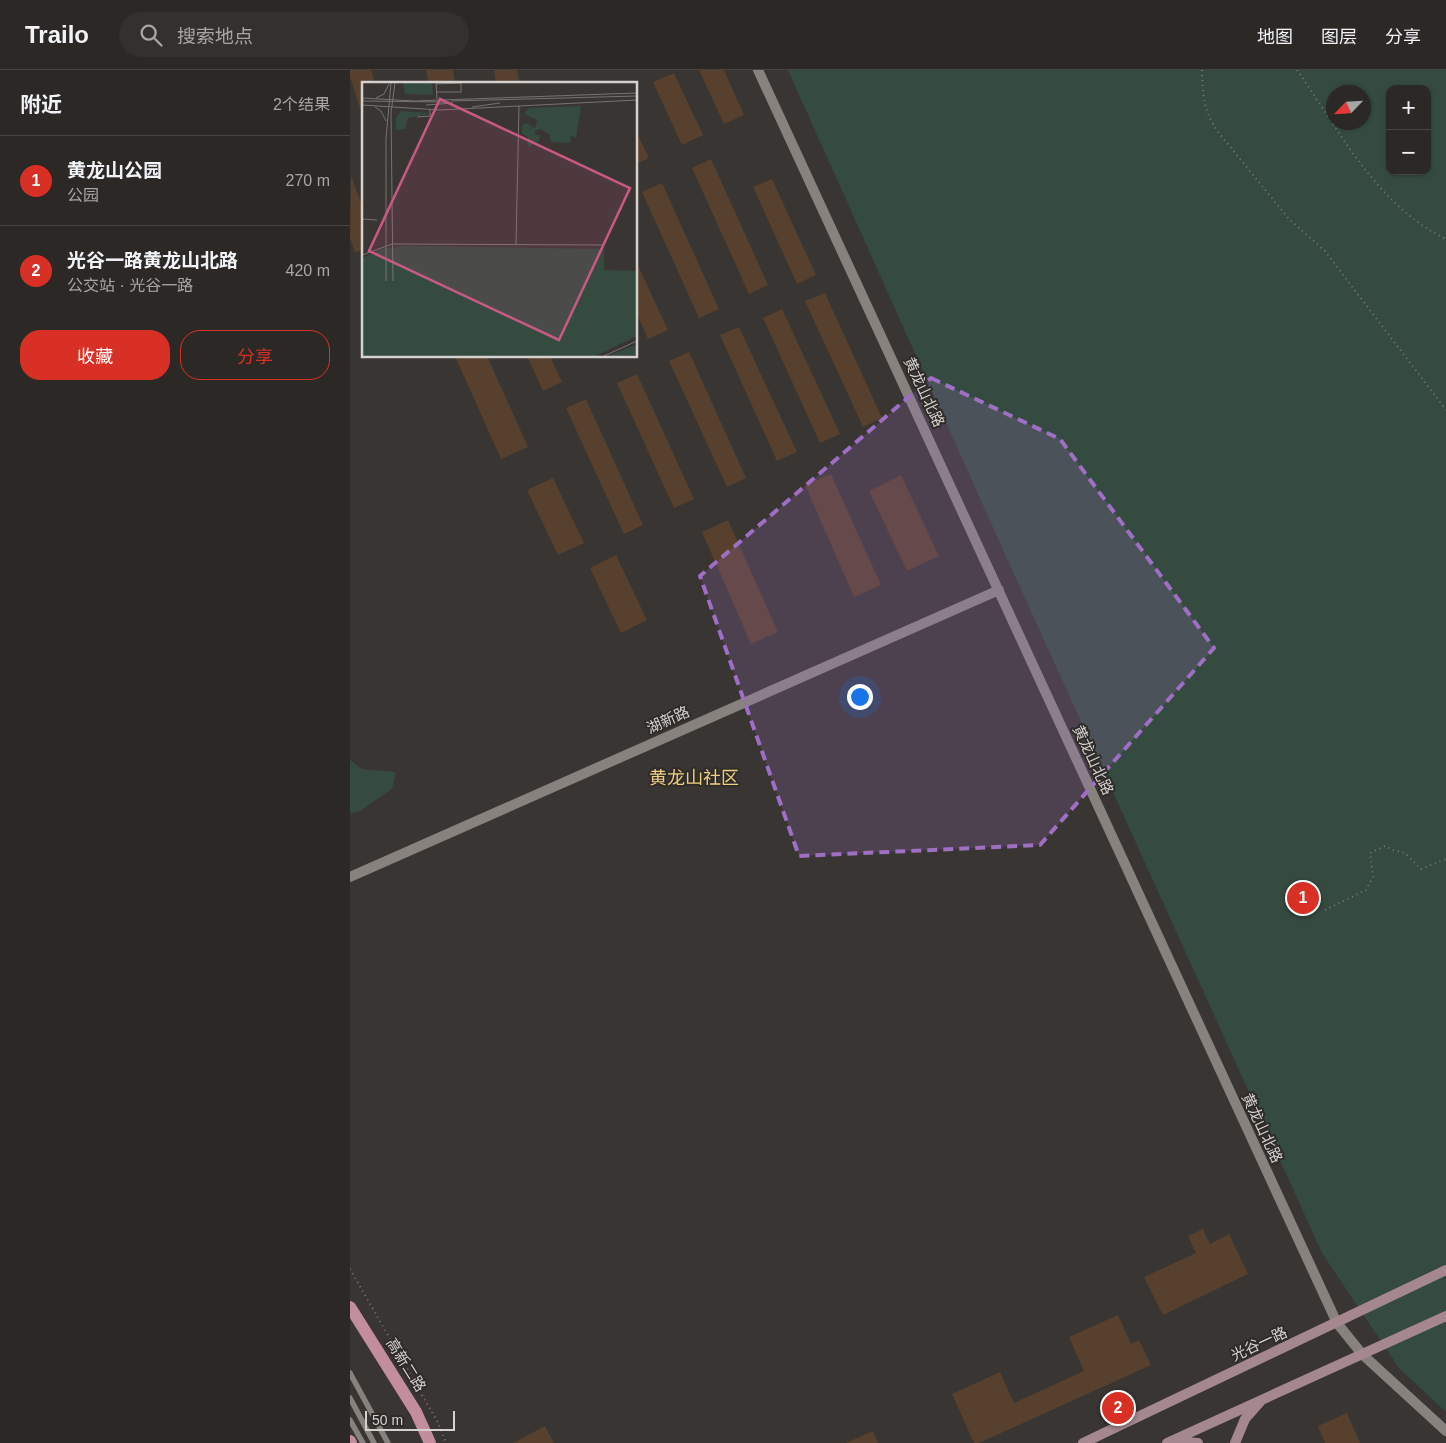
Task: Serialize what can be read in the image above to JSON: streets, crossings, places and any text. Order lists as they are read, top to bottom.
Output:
{
  "streets": {
    "main road": ["光谷一路", "高新二路"],
    "street": ["黄龙山北路", "湖新路"]
  },
  "crossings": [
    ["黄龙山北路", "湖新路"],
    ["黄龙山北路", "光谷一路"]
  ],
  "districts": ["黄龙山社区"],
  "scale_bar": "50 m",
  "north": "bottom left",
  "page": {
    "header": "Trailo",
    "search": "搜索地点",
    "nav": ["地图", "图层", "分享"],
    "heading": ["附近", "2个结果"],
    "map_buttons": ["+", "−"],
    "list": [
      {
        "mark": "1",
        "name": "黄龙山公园",
        "note": "公园",
        "value": "270 m"
      },
      {
        "mark": "2",
        "name": "光谷一路黄龙山北路",
        "note": "公交站 · 光谷一路",
        "value": "420 m"
      }
    ],
    "buttons": ["收藏", "分享"],
    "pins": ["1", "2"],
    "scale": "50 m"
  }
}
